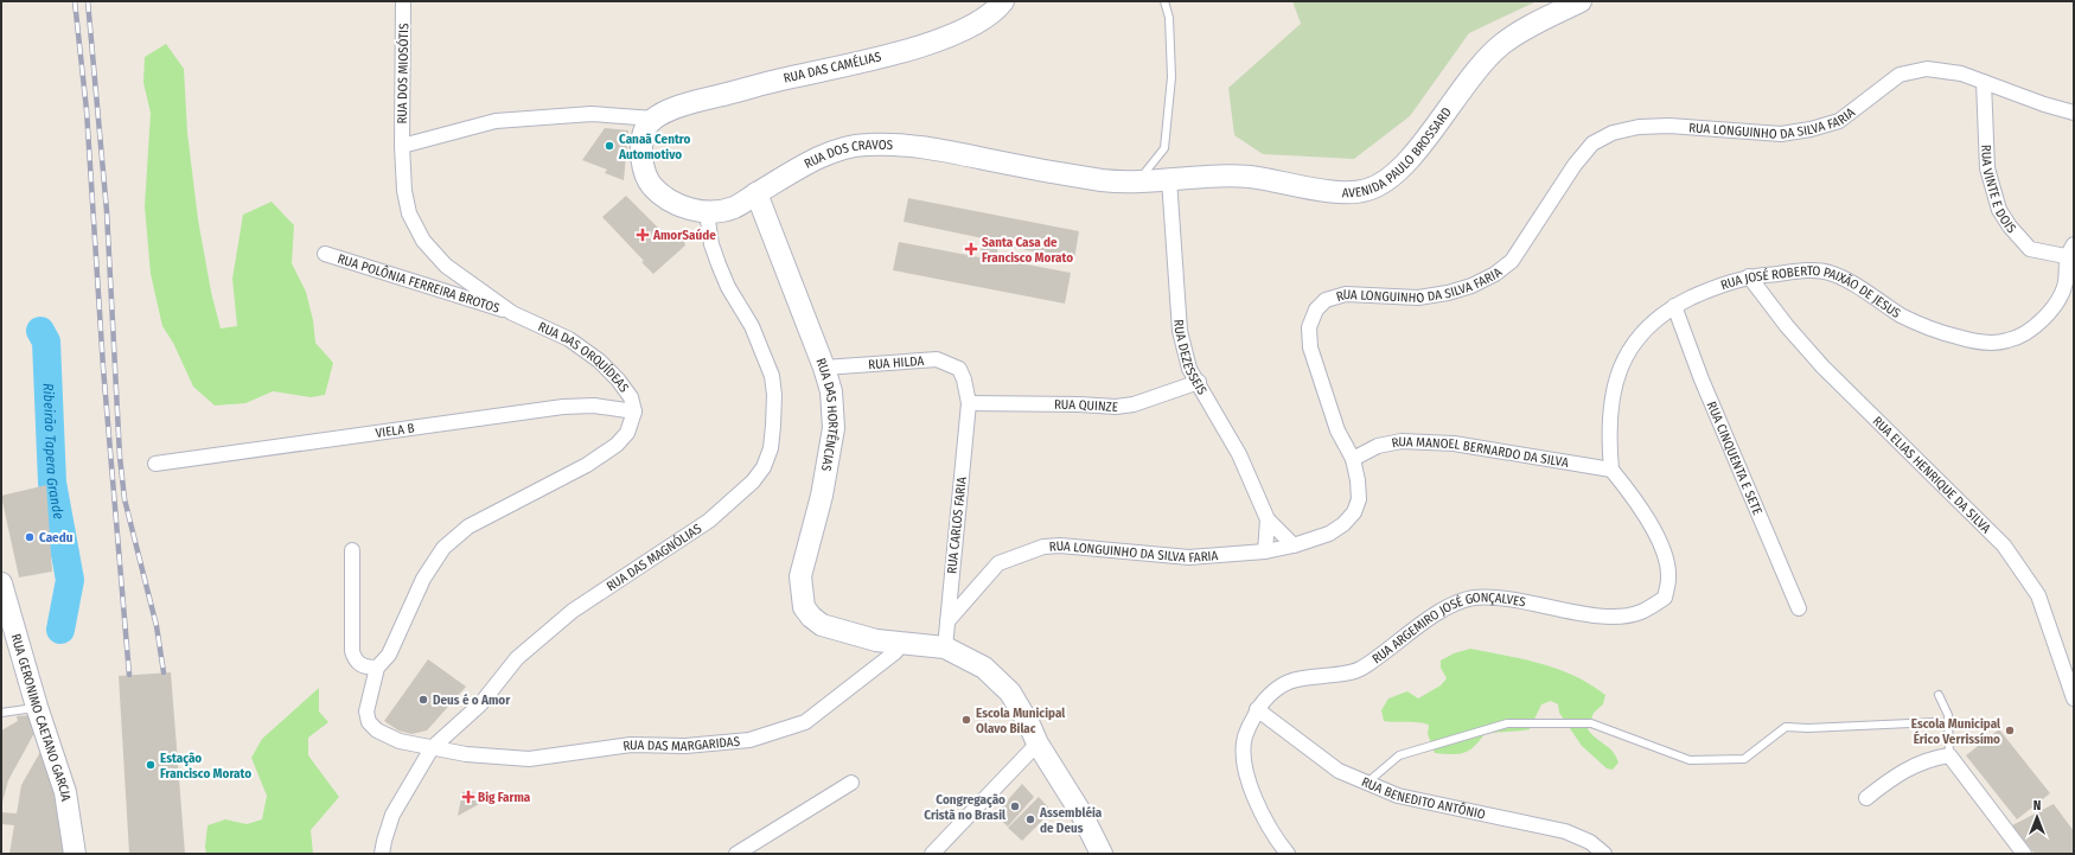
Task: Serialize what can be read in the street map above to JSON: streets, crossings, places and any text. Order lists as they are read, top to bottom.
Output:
{
  "streets": {
    "main road": [
      "RUA DAS CAMÉLIAS",
      "AVENIDA PAULO BROSSARD",
      "RUA DOS CRAVOS",
      "RUA DAS HORTÊNCIAS",
      "RUA GERONIMO CAETANO GARCIA"
    ],
    "street": [
      "RUA DOS MIOSÓTIS",
      "RUA LONGUINHO DA SILVA FARIA",
      "RUA VINTE E DOIS",
      "RUA POLÔNIA FERREIRA BROTOS",
      "RUA JOSÉ ROBERTO PAIXÃO DE JESUS",
      "RUA DEZESSEIS",
      "RUA DAS ORQUÍDEAS",
      "RUA HILDA",
      "RUA QUINZE",
      "VIELA B",
      "RUA MANOEL BERNARDO DA SILVA",
      "RUA CINQUENTA E SETE",
      "RUA ELIAS HENRIQUE DA SILVA",
      "RUA CARLOS FARIA",
      "RUA DAS MAGNÓLIAS",
      "RUA ARGEMIRO JOSÉ GONÇALVES",
      "RUA DAS MARGARIDAS",
      "RUA BENEDITO ANTÔNIO"
    ]
  },
  "crossings": [
    ["RUA DAS CAMÉLIAS", "RUA DOS CRAVOS"],
    ["RUA DOS MIOSÓTIS", "RUA DAS ORQUÍDEAS"],
    ["RUA LONGUINHO DA SILVA FARIA", "RUA VINTE E DOIS"],
    ["RUA LONGUINHO DA SILVA FARIA", "RUA DEZESSEIS"],
    ["RUA LONGUINHO DA SILVA FARIA", "RUA MANOEL BERNARDO DA SILVA"],
    ["RUA LONGUINHO DA SILVA FARIA", "RUA CARLOS FARIA"],
    ["AVENIDA PAULO BROSSARD", "RUA DOS CRAVOS"],
    ["AVENIDA PAULO BROSSARD", "RUA DEZESSEIS"],
    ["RUA DOS CRAVOS", "RUA DEZESSEIS"],
    ["RUA DOS CRAVOS", "RUA DAS HORTÊNCIAS"],
    ["RUA DOS CRAVOS", "RUA DAS MAGNÓLIAS"],
    ["RUA VINTE E DOIS", "RUA JOSÉ ROBERTO PAIXÃO DE JESUS"],
    ["RUA POLÔNIA FERREIRA BROTOS", "RUA DAS ORQUÍDEAS"],
    ["RUA JOSÉ ROBERTO PAIXÃO DE JESUS", "RUA MANOEL BERNARDO DA SILVA"],
    ["RUA JOSÉ ROBERTO PAIXÃO DE JESUS", "RUA CINQUENTA E SETE"],
    ["RUA JOSÉ ROBERTO PAIXÃO DE JESUS", "RUA ELIAS HENRIQUE DA SILVA"],
    ["RUA JOSÉ ROBERTO PAIXÃO DE JESUS", "RUA ARGEMIRO JOSÉ GONÇALVES"],
    ["RUA DEZESSEIS", "RUA QUINZE"],
    ["RUA DAS ORQUÍDEAS", "VIELA B"],
    ["RUA DAS ORQUÍDEAS", "RUA DAS MAGNÓLIAS"],
    ["RUA DAS ORQUÍDEAS", "RUA DAS MARGARIDAS"],
    ["RUA HILDA", "RUA QUINZE"],
    ["RUA HILDA", "RUA DAS HORTÊNCIAS"],
    ["RUA HILDA", "RUA CARLOS FARIA"],
    ["RUA QUINZE", "RUA CARLOS FARIA"],
    ["RUA DAS HORTÊNCIAS", "RUA CARLOS FARIA"],
    ["RUA DAS HORTÊNCIAS", "RUA DAS MARGARIDAS"],
    ["RUA MANOEL BERNARDO DA SILVA", "RUA ARGEMIRO JOSÉ GONÇALVES"],
    ["RUA DAS MAGNÓLIAS", "RUA DAS MARGARIDAS"],
    ["RUA ARGEMIRO JOSÉ GONÇALVES", "RUA BENEDITO ANTÔNIO"]
  ],
  "water": ["Ribeirão Tapera Grande"],
  "places": {
    "other": [
      "Canaã Centro Automotivo",
      "Caedu",
      "Deus é o Amor",
      "Escola Municipal Olavo Bilac",
      "Escola Municipal Érico Verrissímo",
      "Estação Francisco Morato",
      "Congregação Cristã no Brasil",
      "Assembléia de Deus"
    ],
    "health": ["AmorSaúde", "Santa Casa de Francisco Morato", "Big Farma"]
  },
  "north": "top"
}
